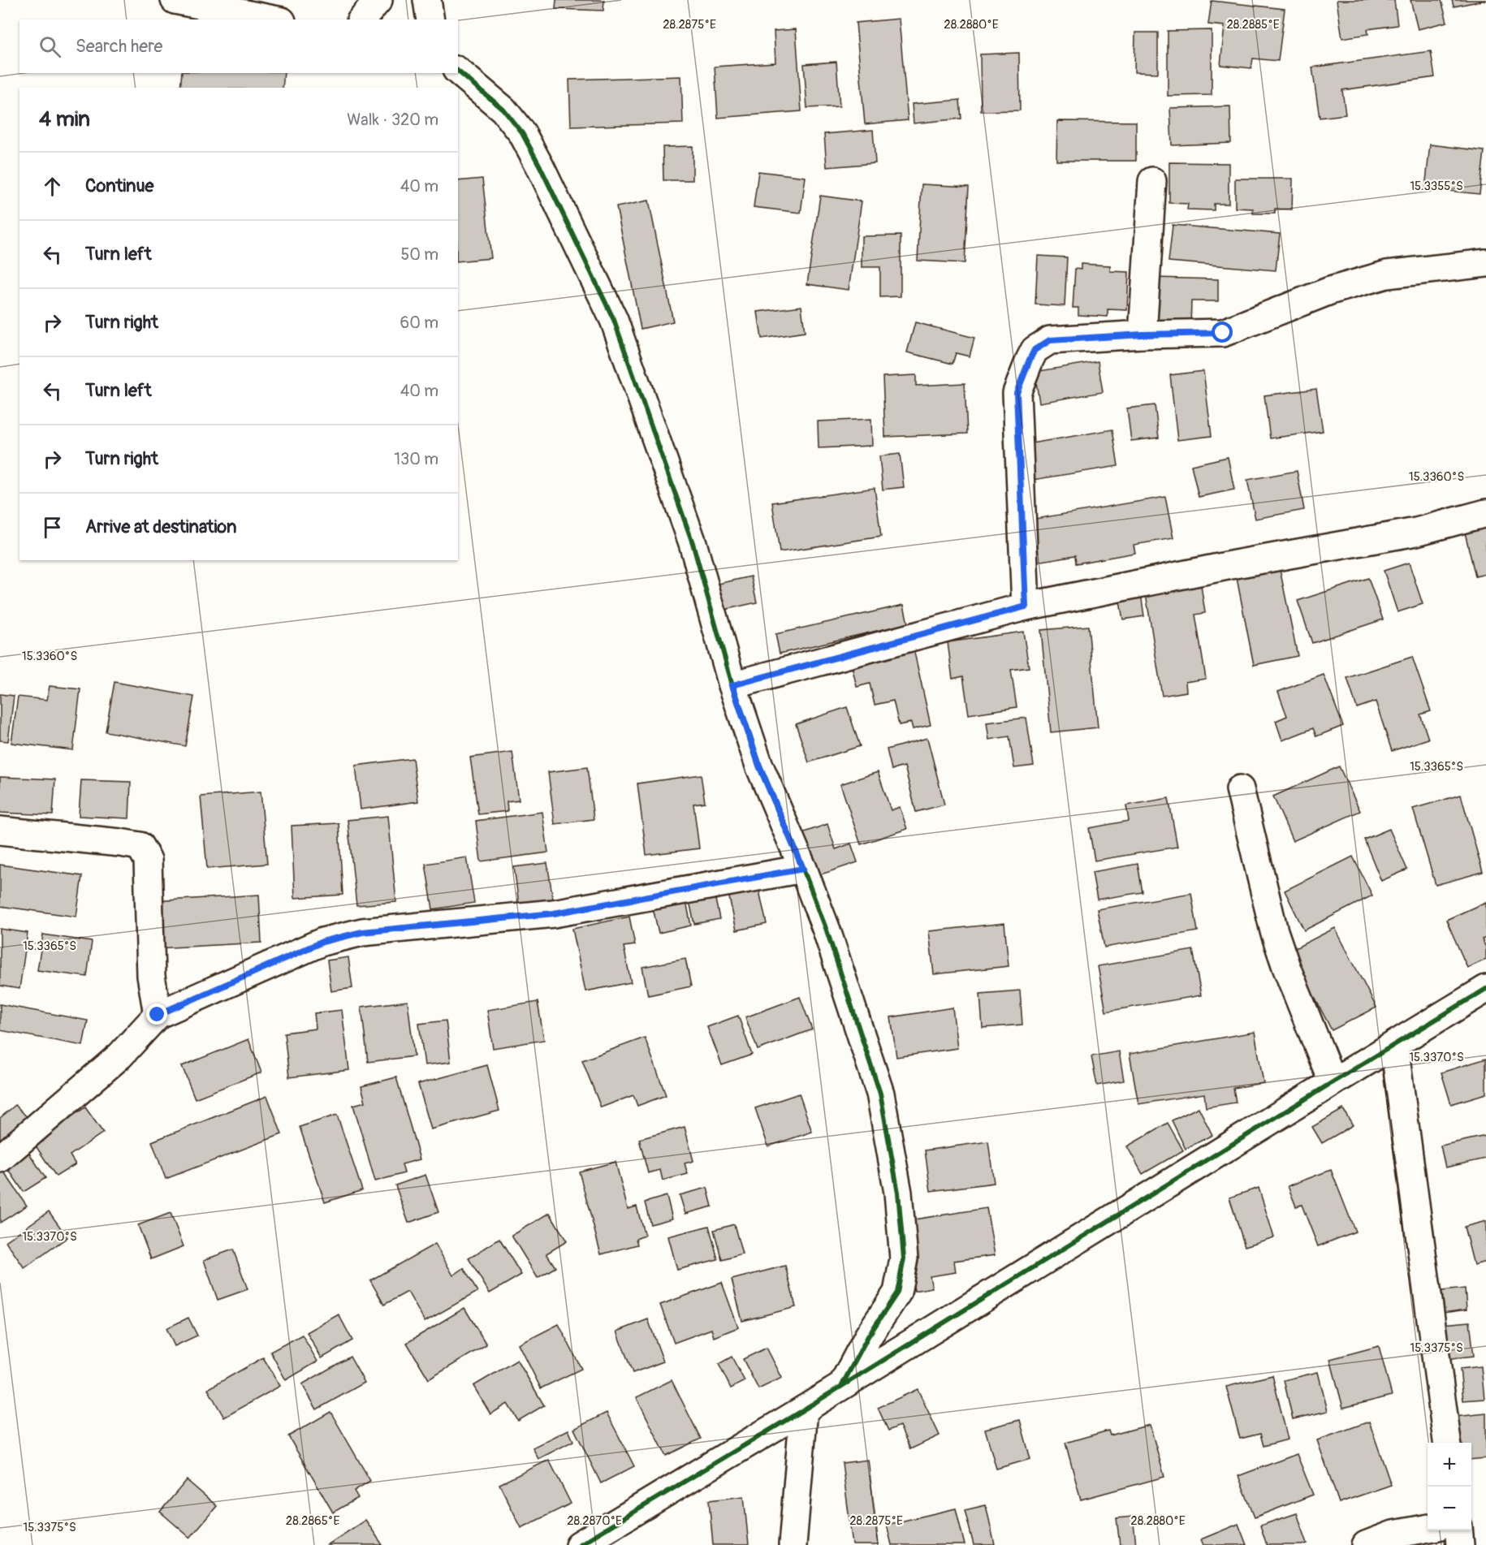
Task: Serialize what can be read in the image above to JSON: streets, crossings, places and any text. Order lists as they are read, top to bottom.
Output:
{
  "page": {
    "search": "Search here",
    "heading": ["4 min", "Walk · 320 m"],
    "list": [
      ["Continue", "40 m"],
      ["Turn left", "50 m"],
      ["Turn right", "60 m"],
      ["Turn left", "40 m"],
      ["Turn right", "130 m"],
      "Arrive at destination"
    ],
    "map_buttons": ["+", "−"]
  },
  "coordinates": [
    "28.2875°E",
    "28.2880°E",
    "28.2885°E",
    "15.3355°S",
    "15.3360°S",
    "15.3365°S",
    "15.3370°S",
    "15.3375°S",
    "28.2865°E",
    "28.2870°E"
  ]
}
